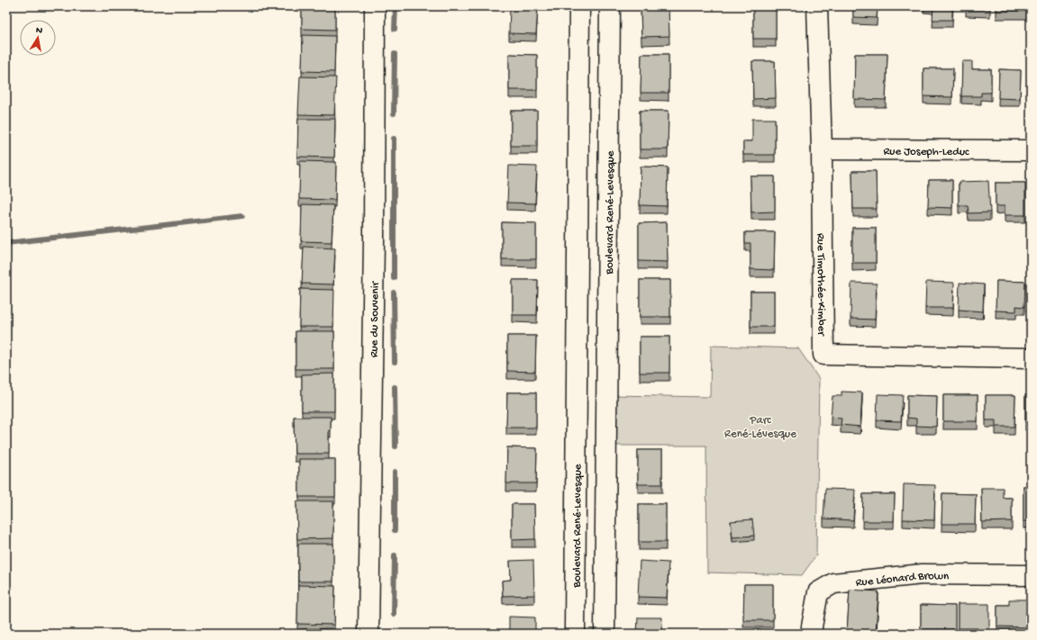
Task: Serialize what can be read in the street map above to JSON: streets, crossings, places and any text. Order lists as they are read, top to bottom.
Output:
{
  "streets": {
    "street": [
      "Rue Joseph-Leduc",
      "Boulevard René-Levesque",
      "Rue Timothée-Kimber",
      "Rue du Souvenir",
      "Rue Léonard Brown"
    ]
  },
  "crossings": [
    ["Rue Joseph-Leduc", "Rue Timothée-Kimber"]
  ],
  "parks": ["Parc René-Lévesque"],
  "north": "top"
}
